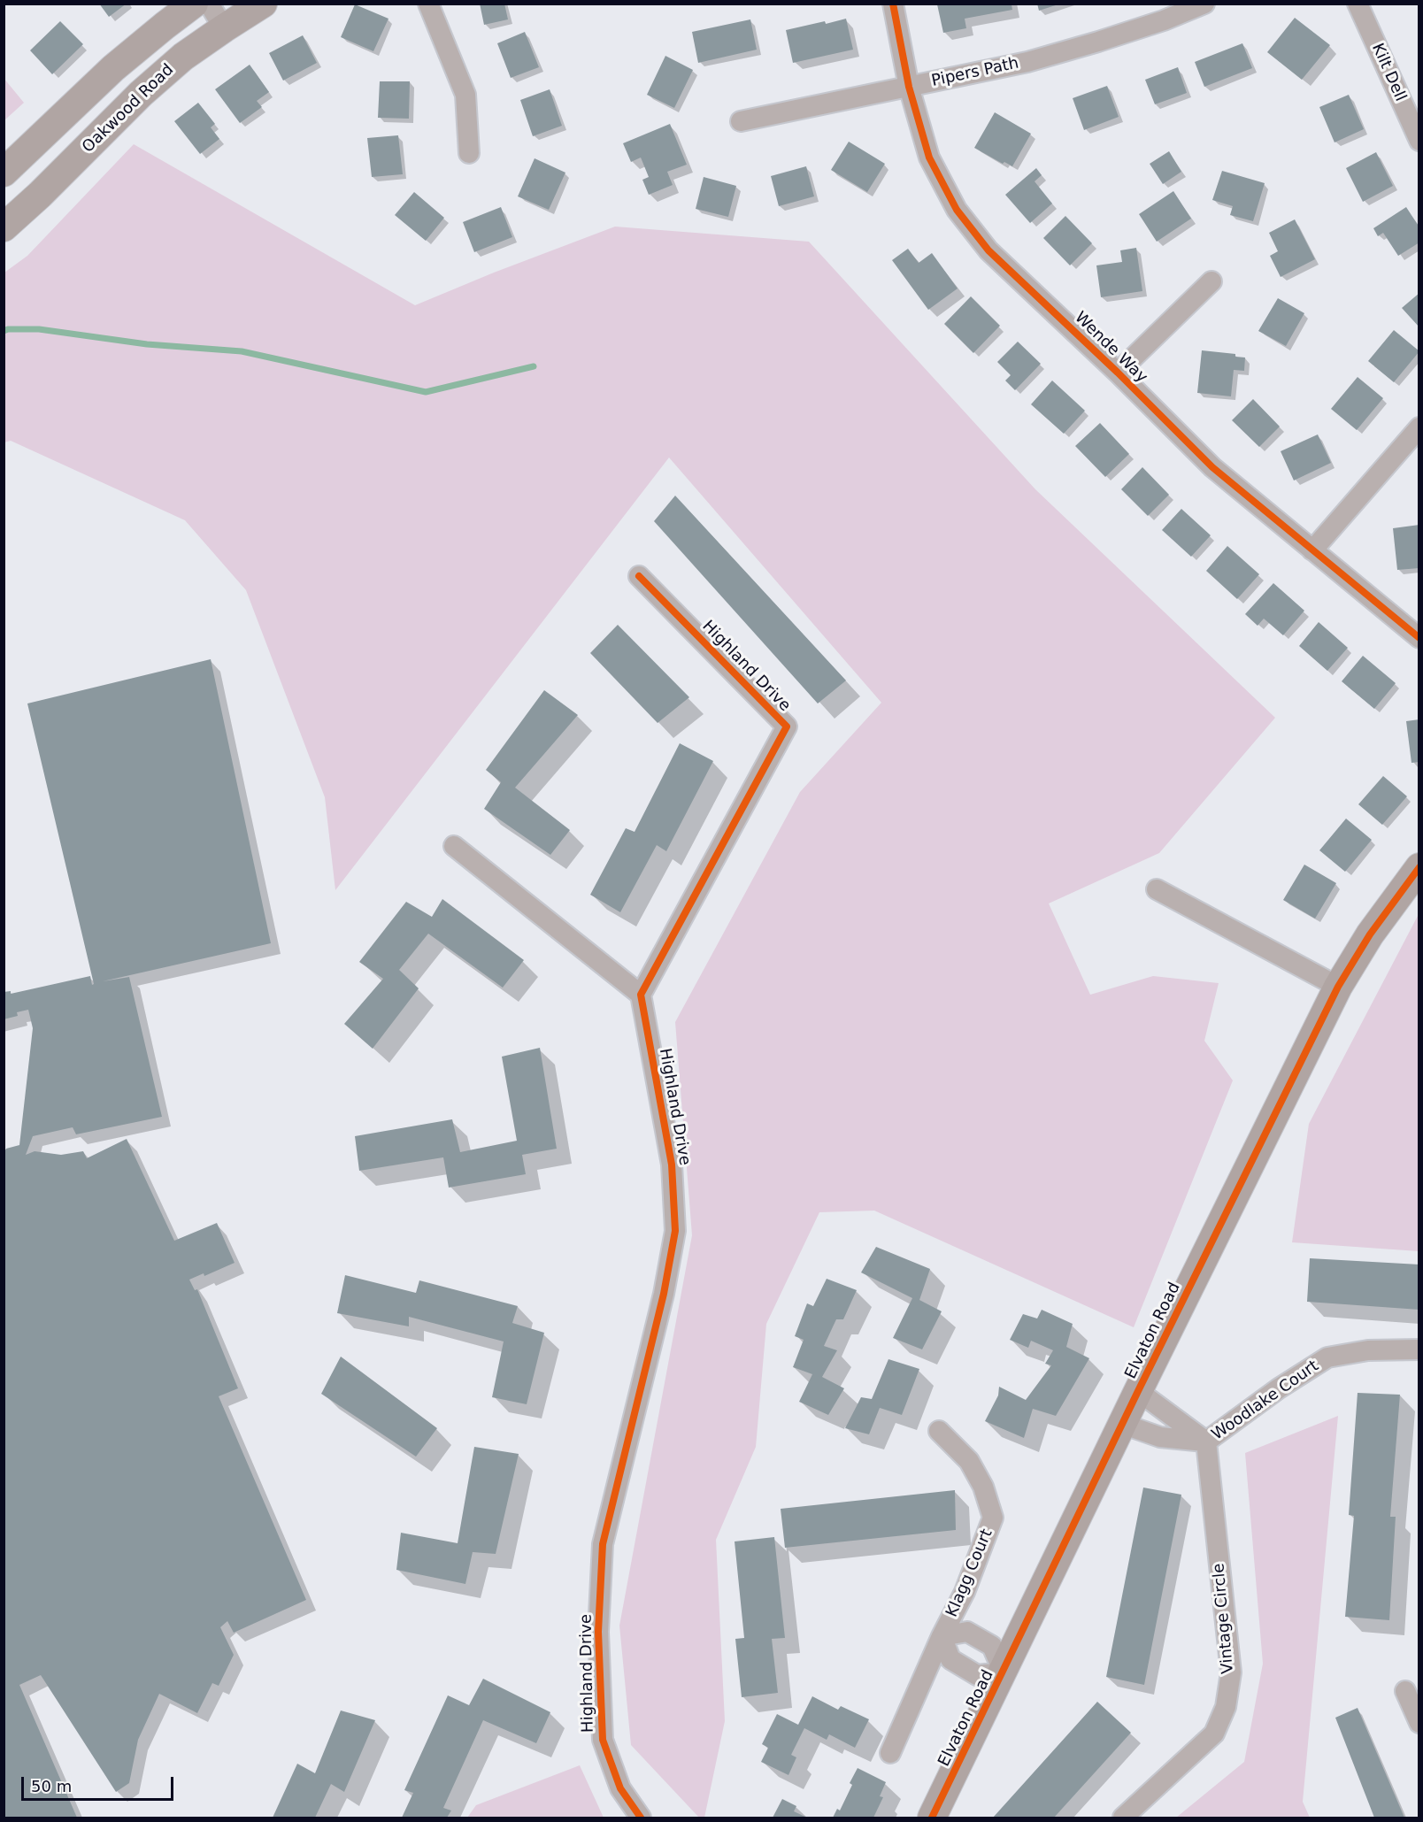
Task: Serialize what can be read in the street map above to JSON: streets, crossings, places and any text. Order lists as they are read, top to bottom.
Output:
{
  "streets": {
    "street": [
      "Pipers Path",
      "Kilt Dell",
      "Oakwood Road",
      "Wende Way",
      "Highland Drive",
      "Elvaton Road",
      "Woodlake Court",
      "Klagg Court",
      "Vintage Circle"
    ]
  },
  "crossings": [
    ["Pipers Path", "Wende Way"],
    ["Elvaton Road", "Klagg Court"],
    ["Woodlake Court", "Vintage Circle"]
  ],
  "scale_bar": "50 m"
}
